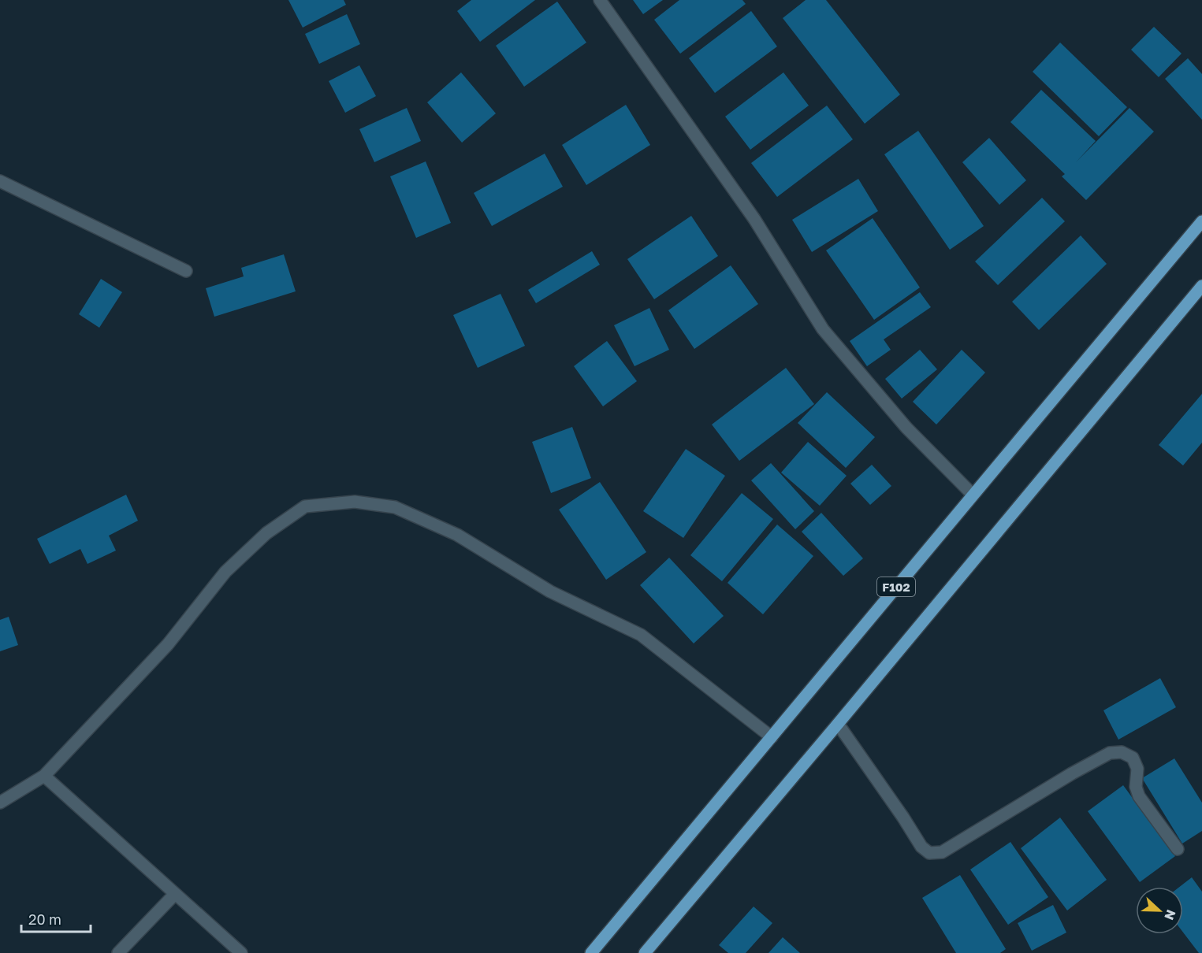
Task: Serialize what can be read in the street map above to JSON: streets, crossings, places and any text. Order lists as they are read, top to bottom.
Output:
{
  "streets": {
    "main road": ["F102"]
  },
  "scale_bar": "20 m",
  "north": "right"
}
